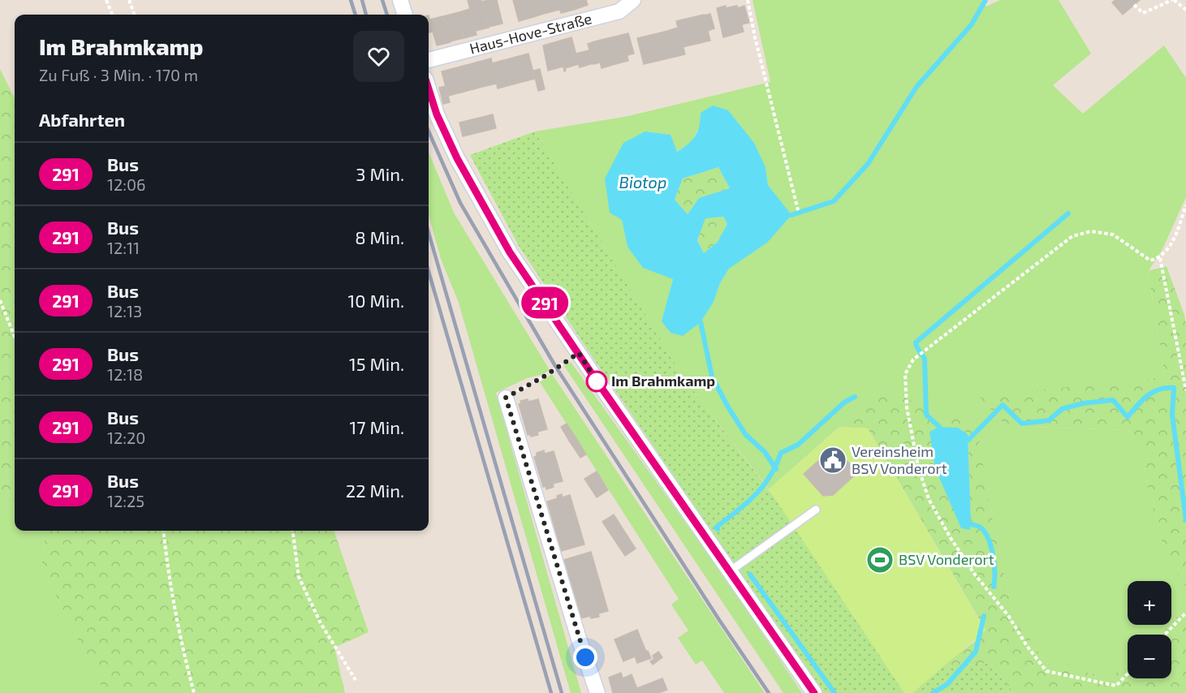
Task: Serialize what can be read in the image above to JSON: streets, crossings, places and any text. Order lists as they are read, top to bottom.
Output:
{
  "streets": {
    "street": ["Haus-Hove-Straße"]
  },
  "water": ["Biotop"],
  "places": {
    "other": ["Im Brahmkamp"],
    "public building": ["Vereinsheim BSV Vonderort"],
    "sports": ["BSV Vonderort"]
  },
  "lines": ["bus line 291"],
  "page": {
    "on_map": "291",
    "heading": [
      ["Im Brahmkamp", "Zu Fuß · 3 Min. · 170 m"],
      "Abfahrten"
    ],
    "list": [
      {
        "mark": "291",
        "name": "Bus",
        "note": "12:06",
        "value": "3 Min."
      },
      {
        "mark": "291",
        "name": "Bus",
        "note": "12:11",
        "value": "8 Min."
      },
      {
        "mark": "291",
        "name": "Bus",
        "note": "12:13",
        "value": "10 Min."
      },
      {
        "mark": "291",
        "name": "Bus",
        "note": "12:18",
        "value": "15 Min."
      },
      {
        "mark": "291",
        "name": "Bus",
        "note": "12:20",
        "value": "17 Min."
      },
      {
        "mark": "291",
        "name": "Bus",
        "note": "12:25",
        "value": "22 Min."
      }
    ],
    "map_buttons": ["+", "−"]
  }
}
